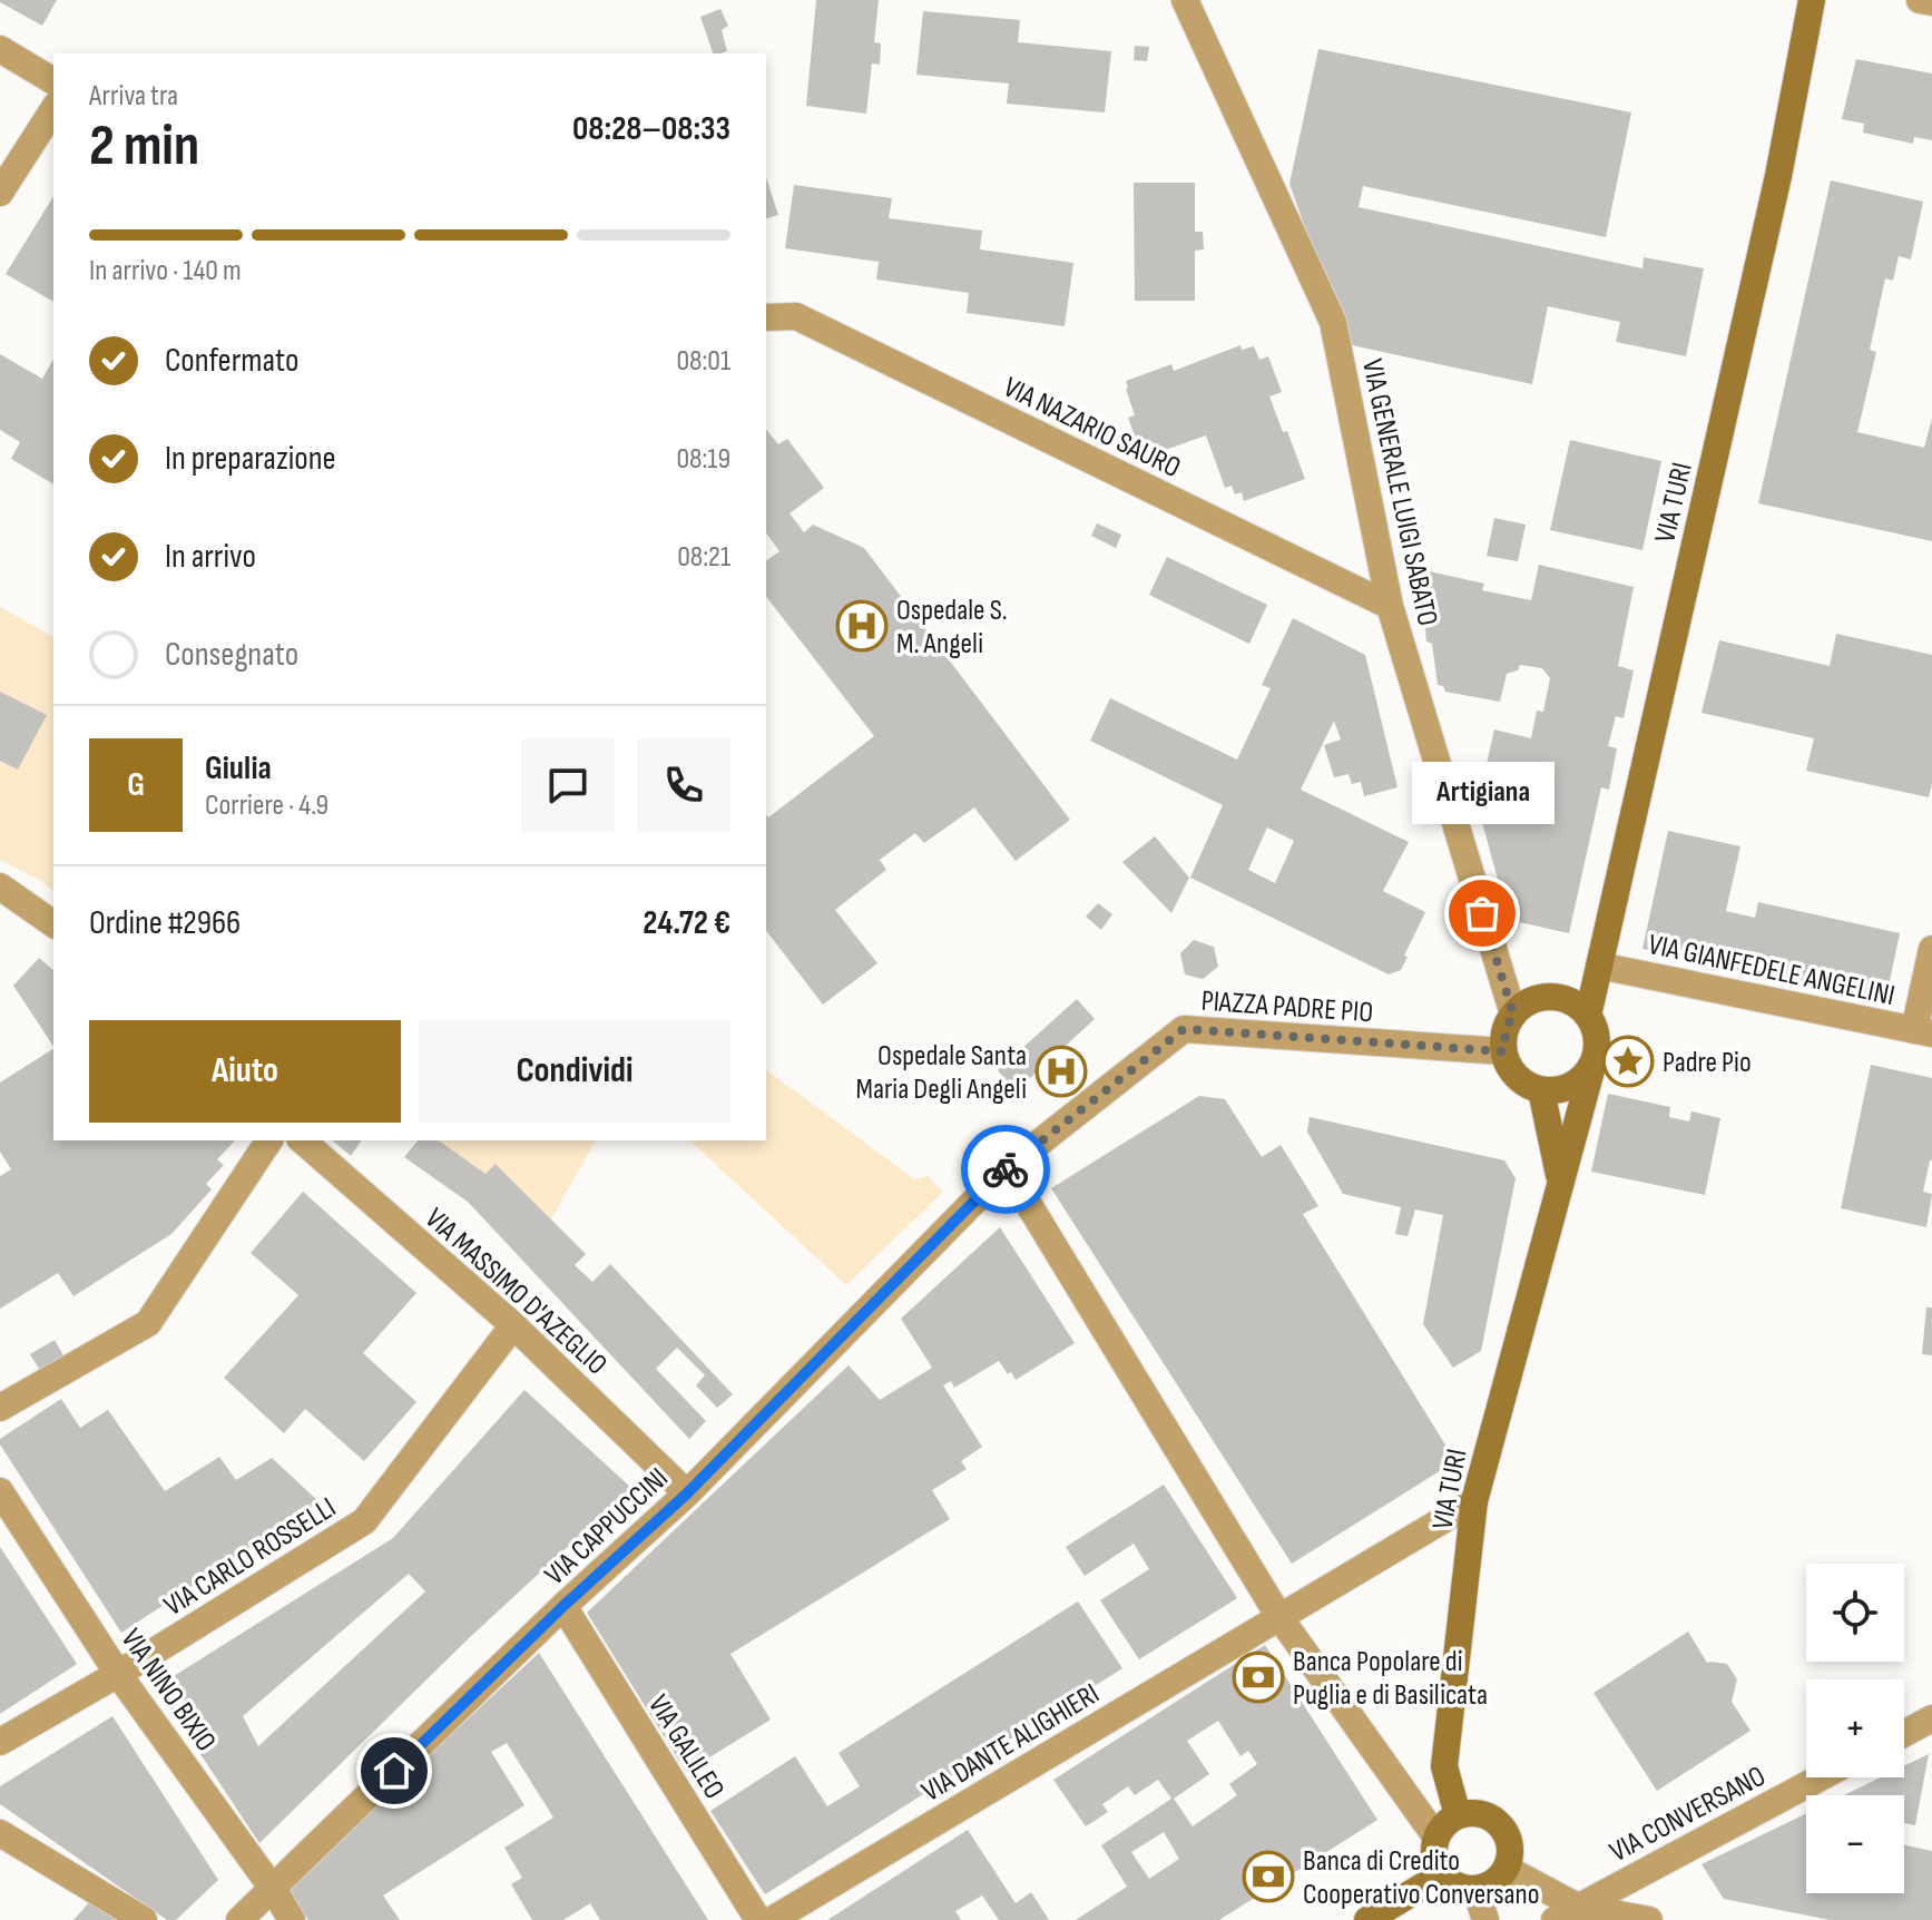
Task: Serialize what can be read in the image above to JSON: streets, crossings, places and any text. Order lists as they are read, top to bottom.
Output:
{
  "streets": {
    "street": [
      "VIA NAZARIO SAURO",
      "VIA GENERALE LUIGI SABATO",
      "VIA TURI",
      "VIA GIANFEDELE ANGELINI",
      "PIAZZA PADRE PIO",
      "VIA MASSIMO D'AZEGLIO",
      "VIA CAPPUCCINI",
      "VIA CARLO ROSSELLI",
      "VIA NINO BIXIO",
      "VIA DANTE ALIGHIERI",
      "VIA GALILEO",
      "VIA CONVERSANO"
    ]
  },
  "crossings": [
    ["VIA NAZARIO SAURO", "VIA GENERALE LUIGI SABATO"],
    ["VIA GENERALE LUIGI SABATO", "VIA TURI"],
    ["VIA GENERALE LUIGI SABATO", "PIAZZA PADRE PIO"],
    ["VIA TURI", "VIA GIANFEDELE ANGELINI"],
    ["VIA TURI", "PIAZZA PADRE PIO"],
    ["VIA TURI", "VIA DANTE ALIGHIERI"],
    ["PIAZZA PADRE PIO", "VIA CAPPUCCINI"],
    ["VIA MASSIMO D'AZEGLIO", "VIA CAPPUCCINI"],
    ["VIA MASSIMO D'AZEGLIO", "VIA CARLO ROSSELLI"],
    ["VIA CAPPUCCINI", "VIA NINO BIXIO"],
    ["VIA CAPPUCCINI", "VIA GALILEO"],
    ["VIA CARLO ROSSELLI", "VIA NINO BIXIO"]
  ],
  "places": {
    "hospital": ["Ospedale S. M. Angeli", "Ospedale Santa Maria Degli Angeli"],
    "other": ["Artigiana"],
    "place": ["Padre Pio"],
    "bank": ["Banca Popolare di Puglia e di Basilicata", "Banca di Credito Cooperativo Conversano"]
  },
  "page": {
    "heading": ["2 min", "Arriva tra", "08:28–08:33"],
    "panel": [
      "Giulia",
      "Corriere · 4.9",
      "Ordine #2966",
      "24.72 €"
    ],
    "bar": "In arrivo · 140 m",
    "list": [
      ["Confermato", "08:01"],
      ["In preparazione", "08:19"],
      ["In arrivo", "08:21"],
      "Consegnato"
    ],
    "round": "G",
    "bubble": "Artigiana",
    "buttons": ["Aiuto", "Condividi"],
    "map_buttons": ["+", "−"]
  }
}
